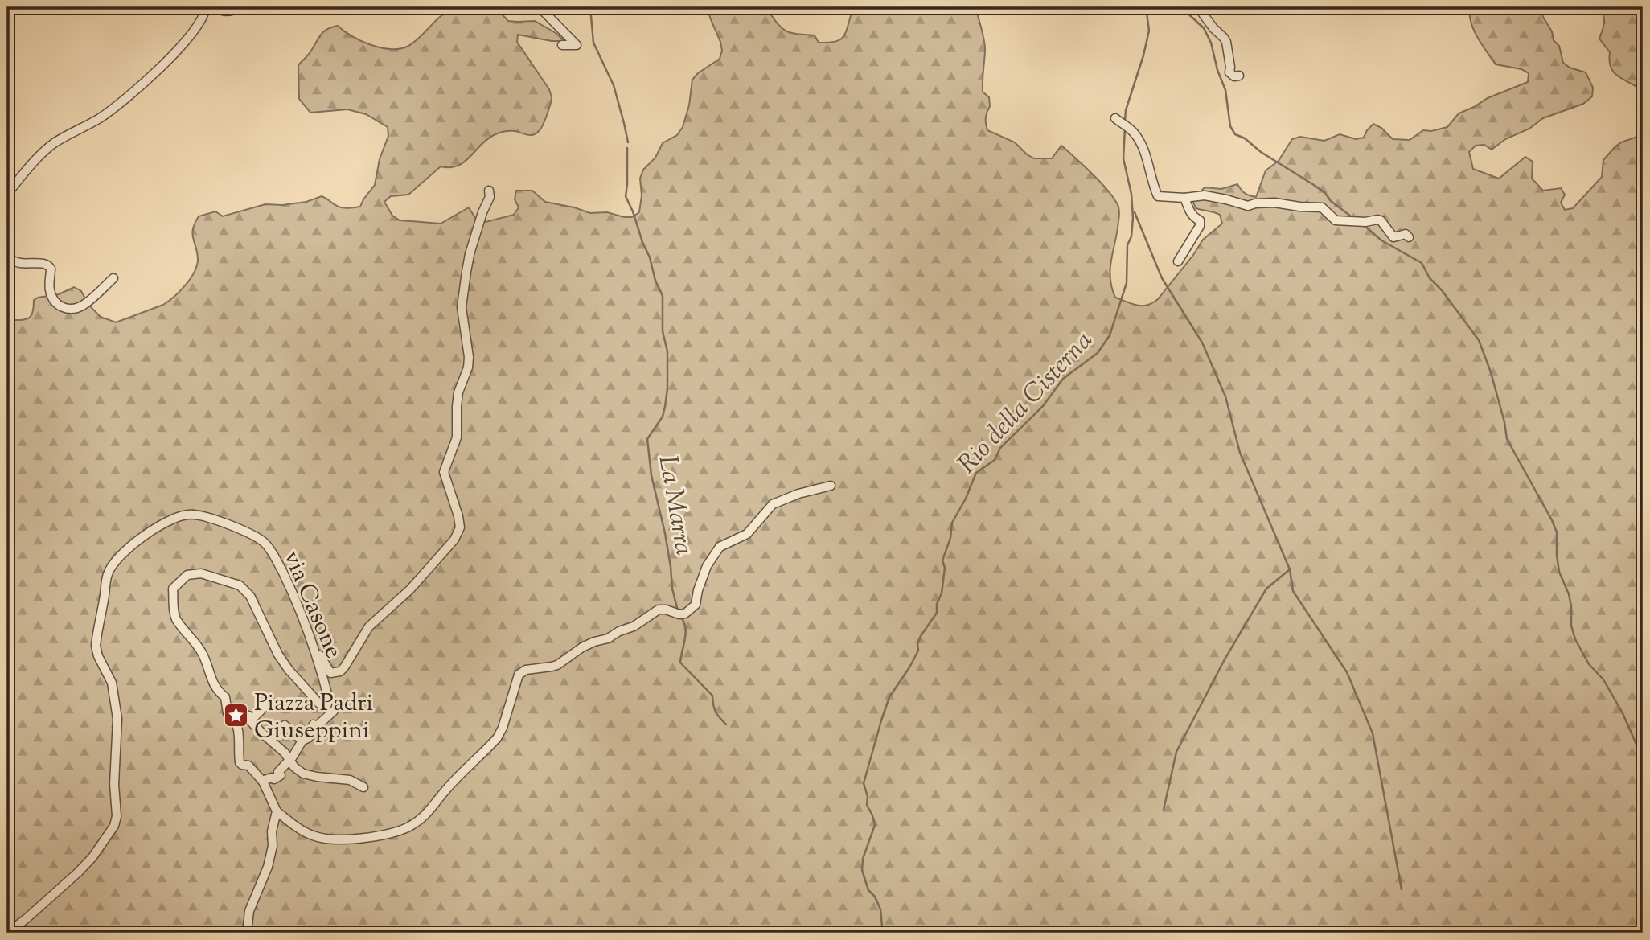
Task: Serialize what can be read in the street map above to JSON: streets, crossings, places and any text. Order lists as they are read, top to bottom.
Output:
{
  "streets": {
    "street": ["via Casone"]
  },
  "water": ["Rio della Cisterna", "La Marra"],
  "places": {
    "place": ["Piazza Padri Giuseppini"]
  }
}
